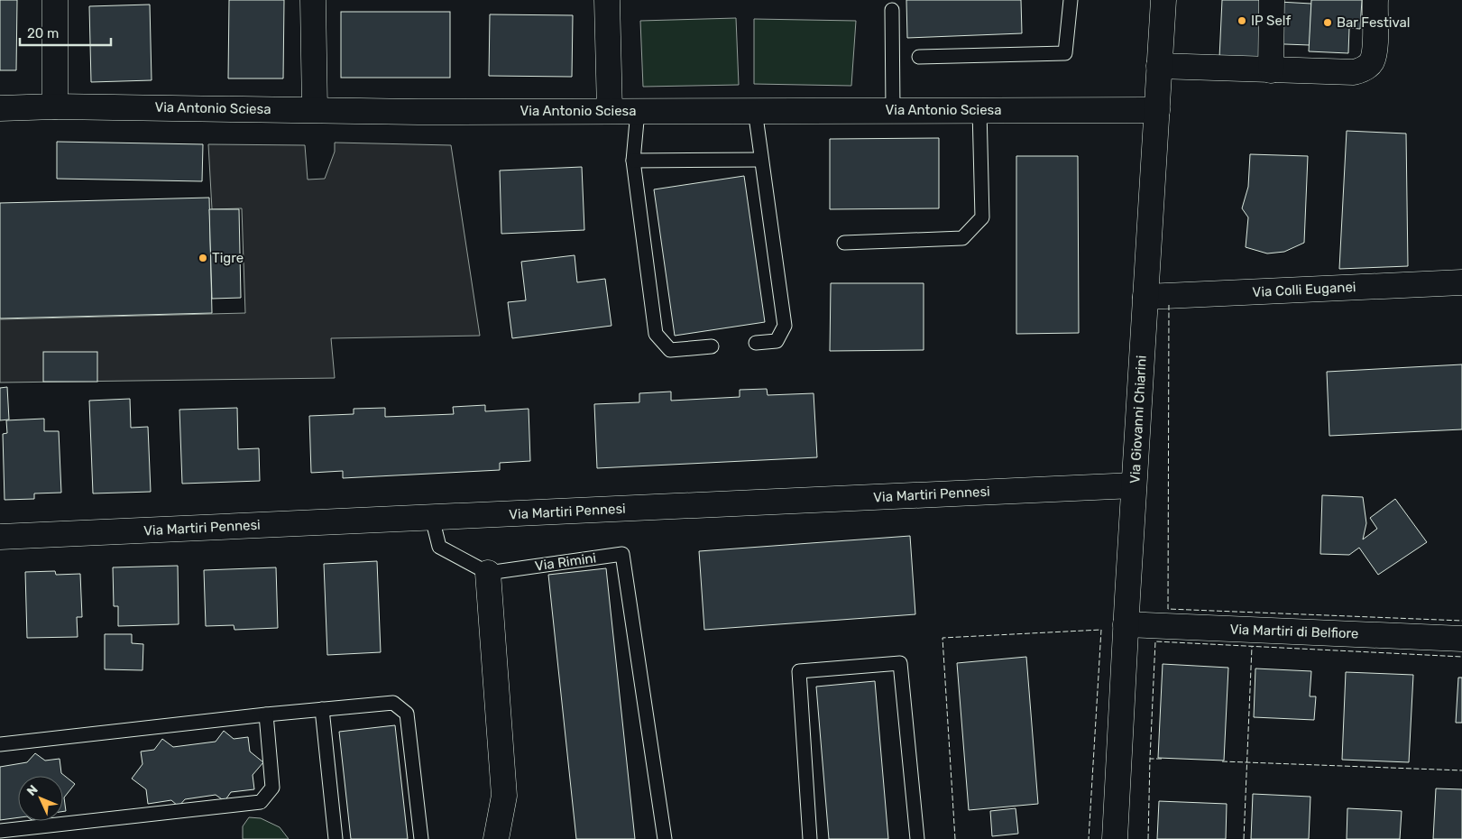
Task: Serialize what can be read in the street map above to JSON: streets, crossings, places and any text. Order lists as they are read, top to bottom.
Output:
{
  "streets": {
    "street": [
      "Via Antonio Sciesa",
      "Via Colli Euganei",
      "Via Giovanni Chiarini",
      "Via Martiri Pennesi",
      "Via Martiri di Belfiore"
    ],
    "lane": ["Via Rimini"]
  },
  "crossings": [
    ["Via Antonio Sciesa", "Via Giovanni Chiarini"],
    ["Via Colli Euganei", "Via Giovanni Chiarini"],
    ["Via Giovanni Chiarini", "Via Martiri Pennesi"],
    ["Via Giovanni Chiarini", "Via Martiri di Belfiore"]
  ],
  "places": ["IP Self", "Bar Festival", "Tigre"],
  "scale_bar": "20 m",
  "north": "top left"
}
